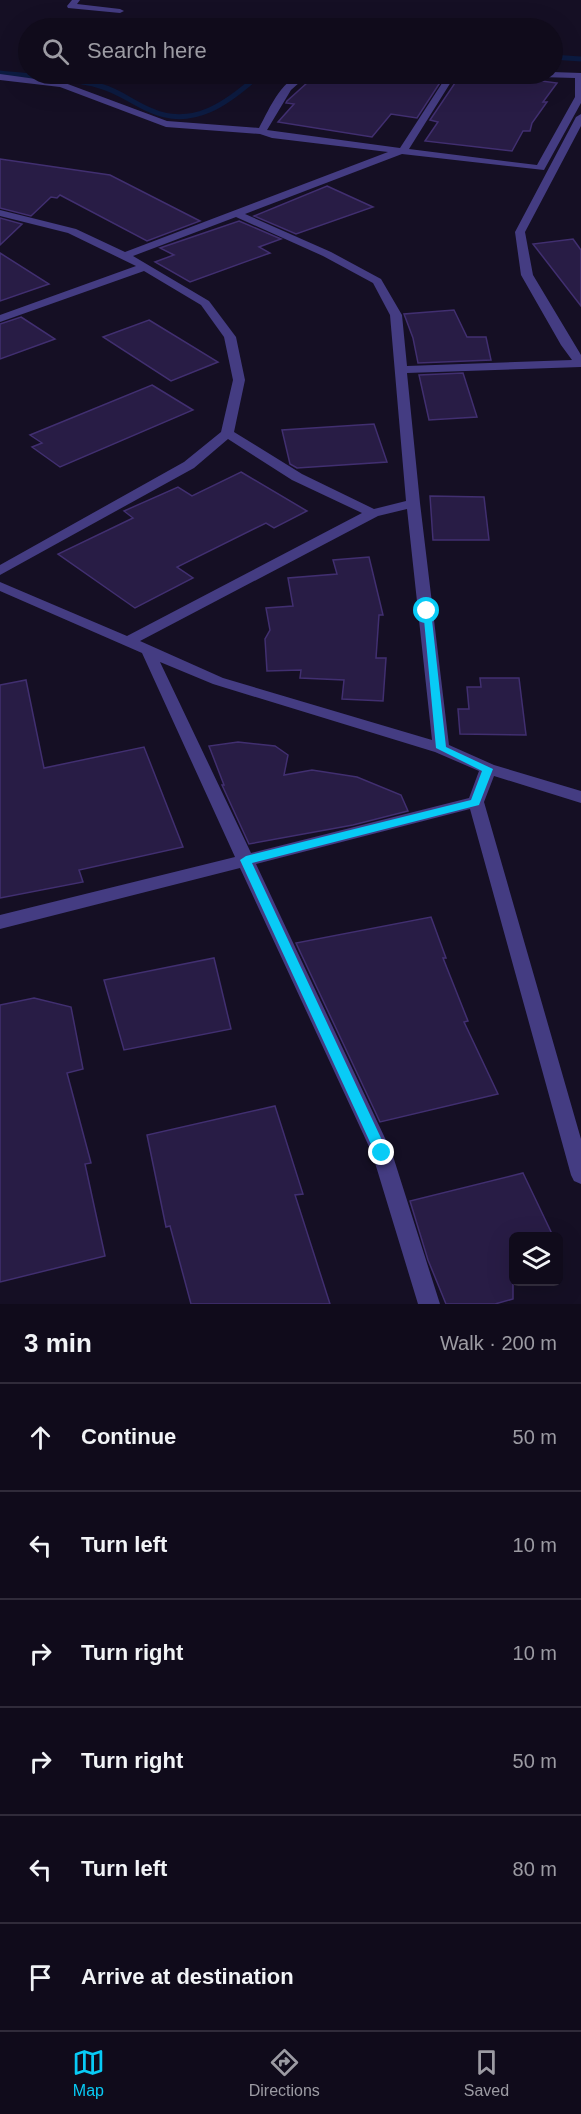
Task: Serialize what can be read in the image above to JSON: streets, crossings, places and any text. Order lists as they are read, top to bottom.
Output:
{
  "page": {
    "search": "Search here",
    "heading": ["3 min", "Walk · 200 m"],
    "list": [
      ["Continue", "50 m"],
      ["Turn left", "10 m"],
      ["Turn right", "10 m"],
      ["Turn right", "50 m"],
      ["Turn left", "80 m"],
      "Arrive at destination"
    ],
    "nav": ["Map", "Directions", "Saved"]
  }
}
